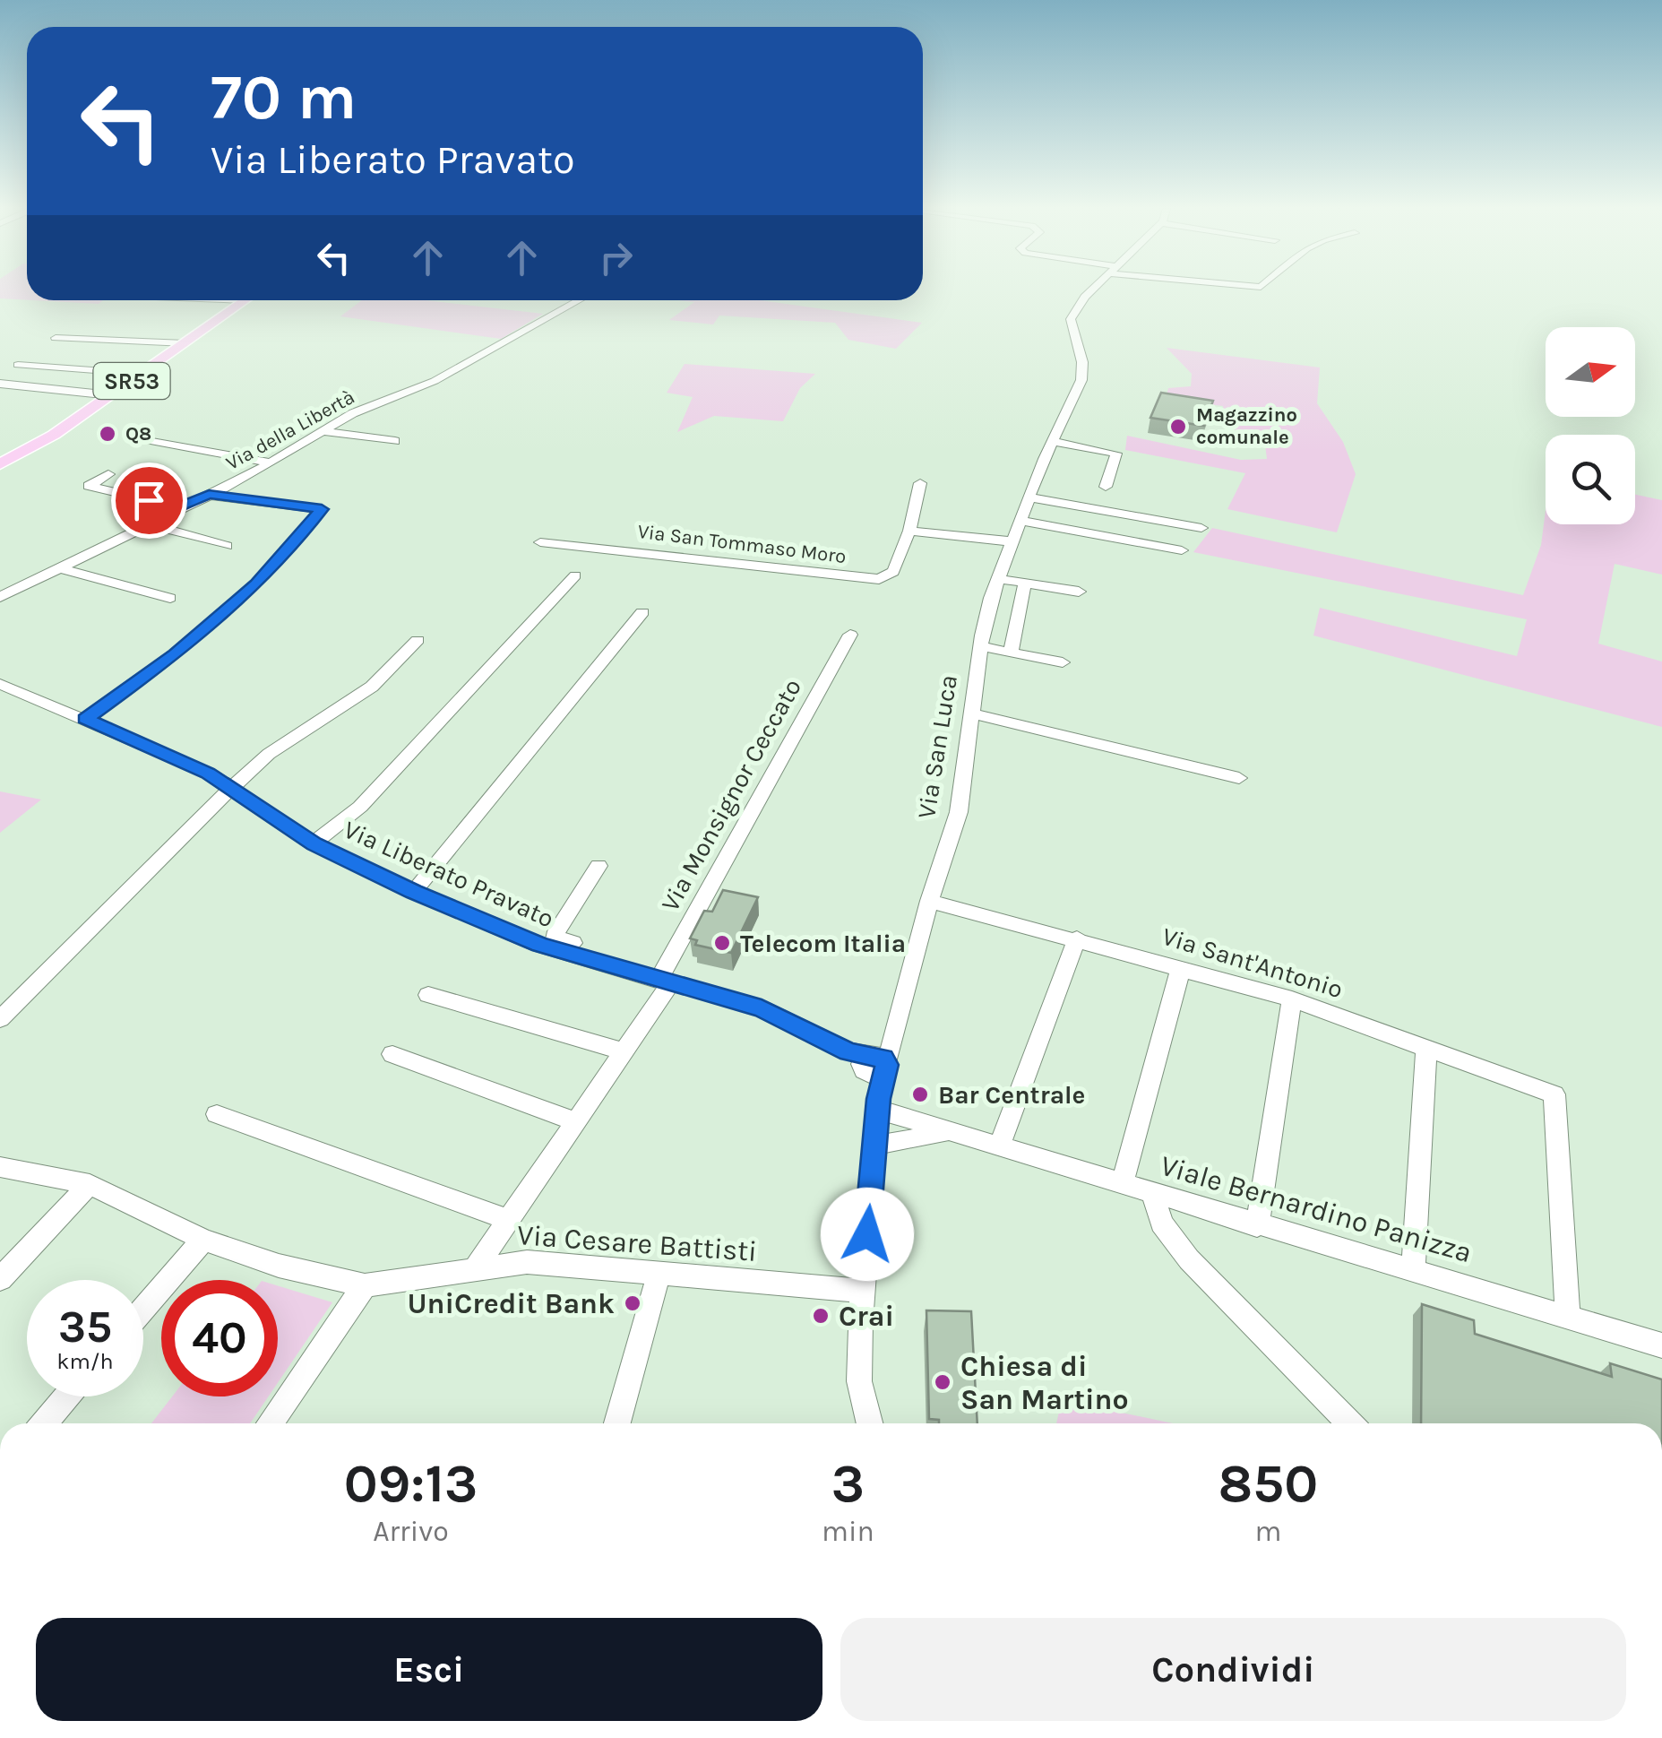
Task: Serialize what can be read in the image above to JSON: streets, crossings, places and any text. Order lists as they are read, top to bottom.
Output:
{
  "streets": {
    "main road": ["SR53"],
    "street": [
      "Via della Libertà",
      "Via San Tommaso Moro",
      "Via San Luca",
      "Via Monsignor Ceccato",
      "Via Liberato Pravato",
      "Via Sant'Antonio",
      "Viale Bernardino Panizza",
      "Via Cesare Battisti"
    ]
  },
  "crossings": [
    ["Via San Luca", "Via Liberato Pravato"],
    ["Via San Luca", "Via Sant'Antonio"],
    ["Via Monsignor Ceccato", "Via Liberato Pravato"],
    ["Via Monsignor Ceccato", "Via Cesare Battisti"],
    ["Via Sant'Antonio", "Viale Bernardino Panizza"]
  ],
  "places": [
    "Magazzino comunale",
    "Q8",
    "Telecom Italia",
    "Bar Centrale",
    "UniCredit Bank",
    "Crai",
    "Chiesa di San Martino"
  ],
  "north": "right",
  "page": {
    "turn": ["70 m", "Via Liberato Pravato"],
    "speed": "35 km/h",
    "limit": "40",
    "eta": [
      "09:13",
      "Arrivo",
      "3",
      "min",
      "850",
      "m"
    ],
    "buttons": ["Esci", "Condividi"]
  }
}
